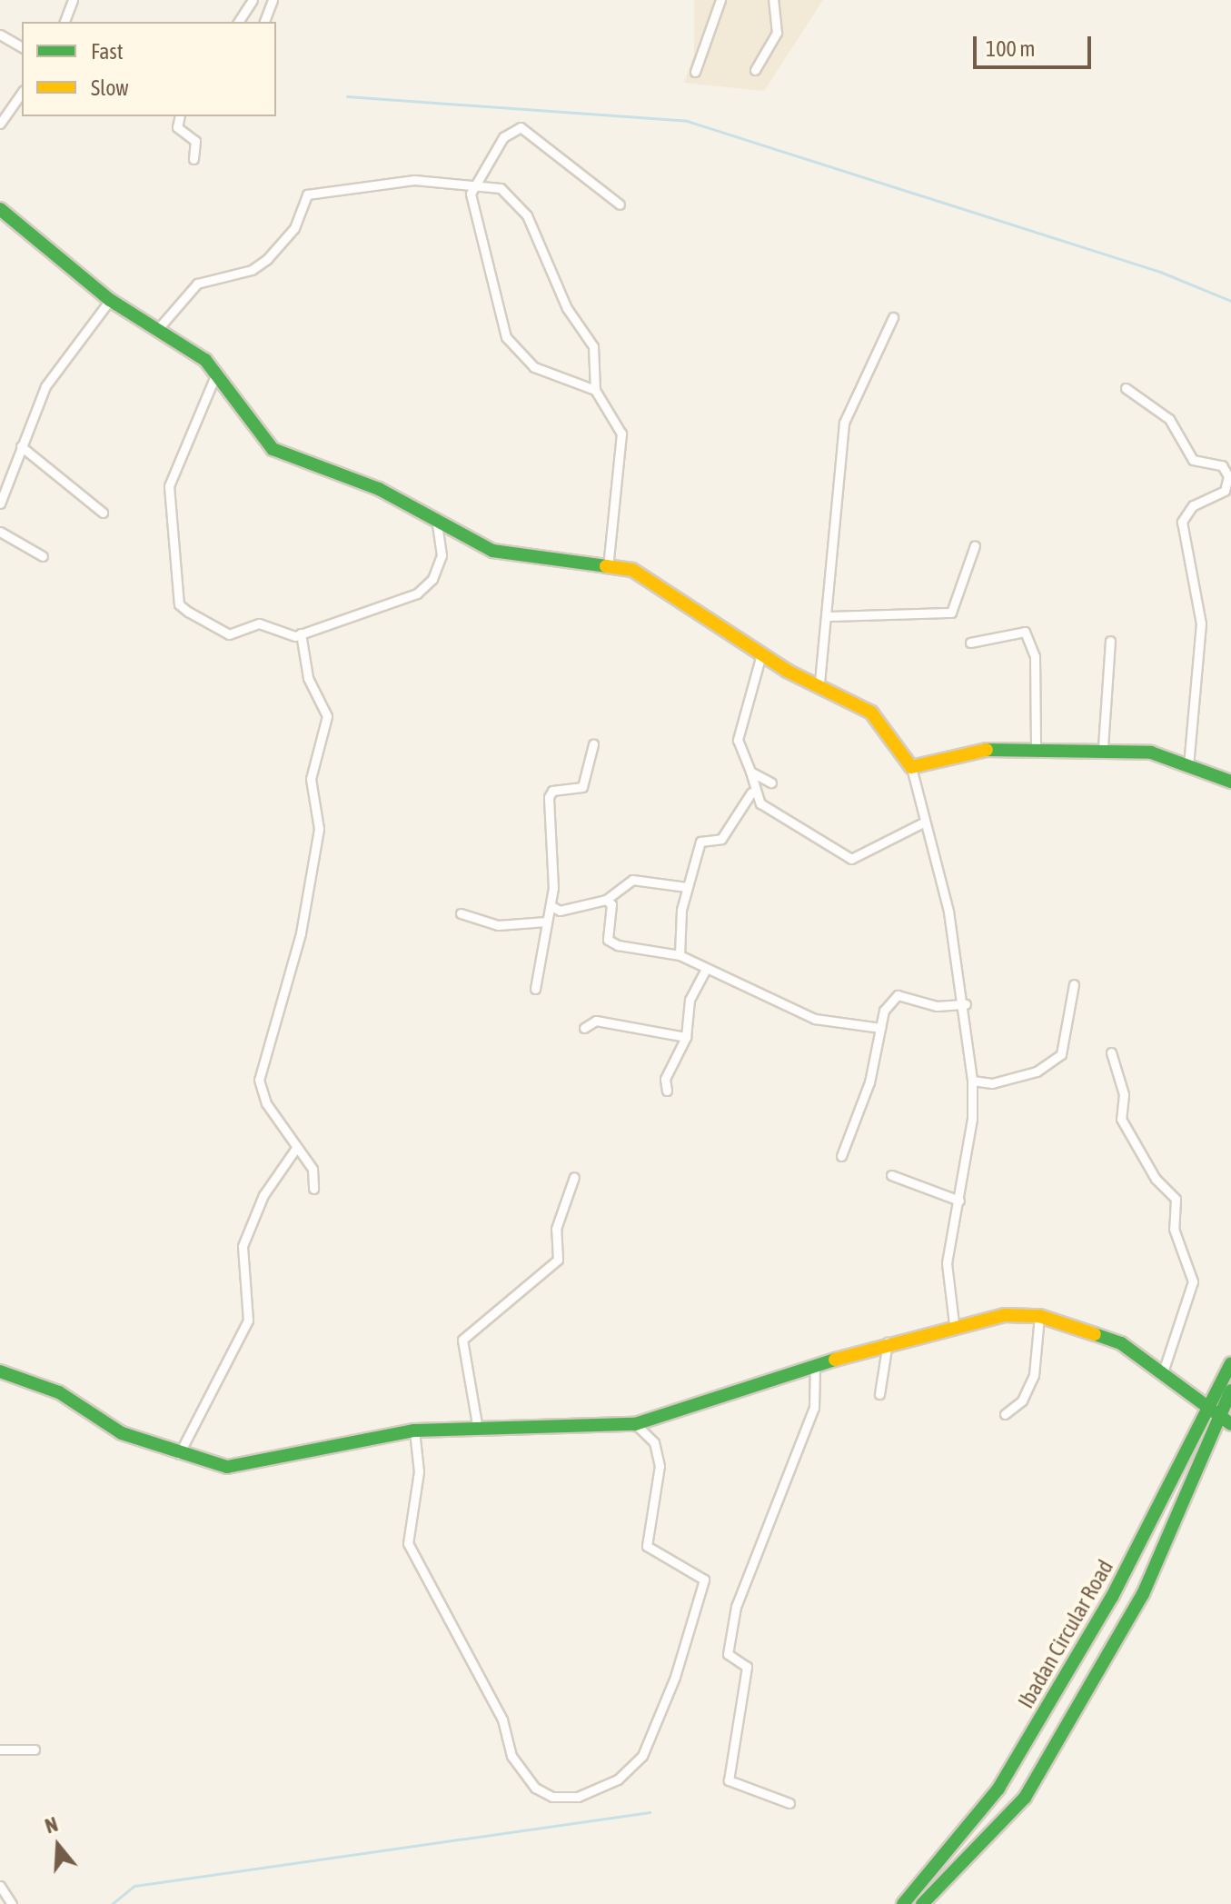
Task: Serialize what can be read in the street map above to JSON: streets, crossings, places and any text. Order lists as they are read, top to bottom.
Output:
{
  "streets": {
    "main road": ["Ibadan Circular Road"]
  },
  "legend": ["Fast", "Slow"],
  "scale_bar": "100 m",
  "north": "top"
}
